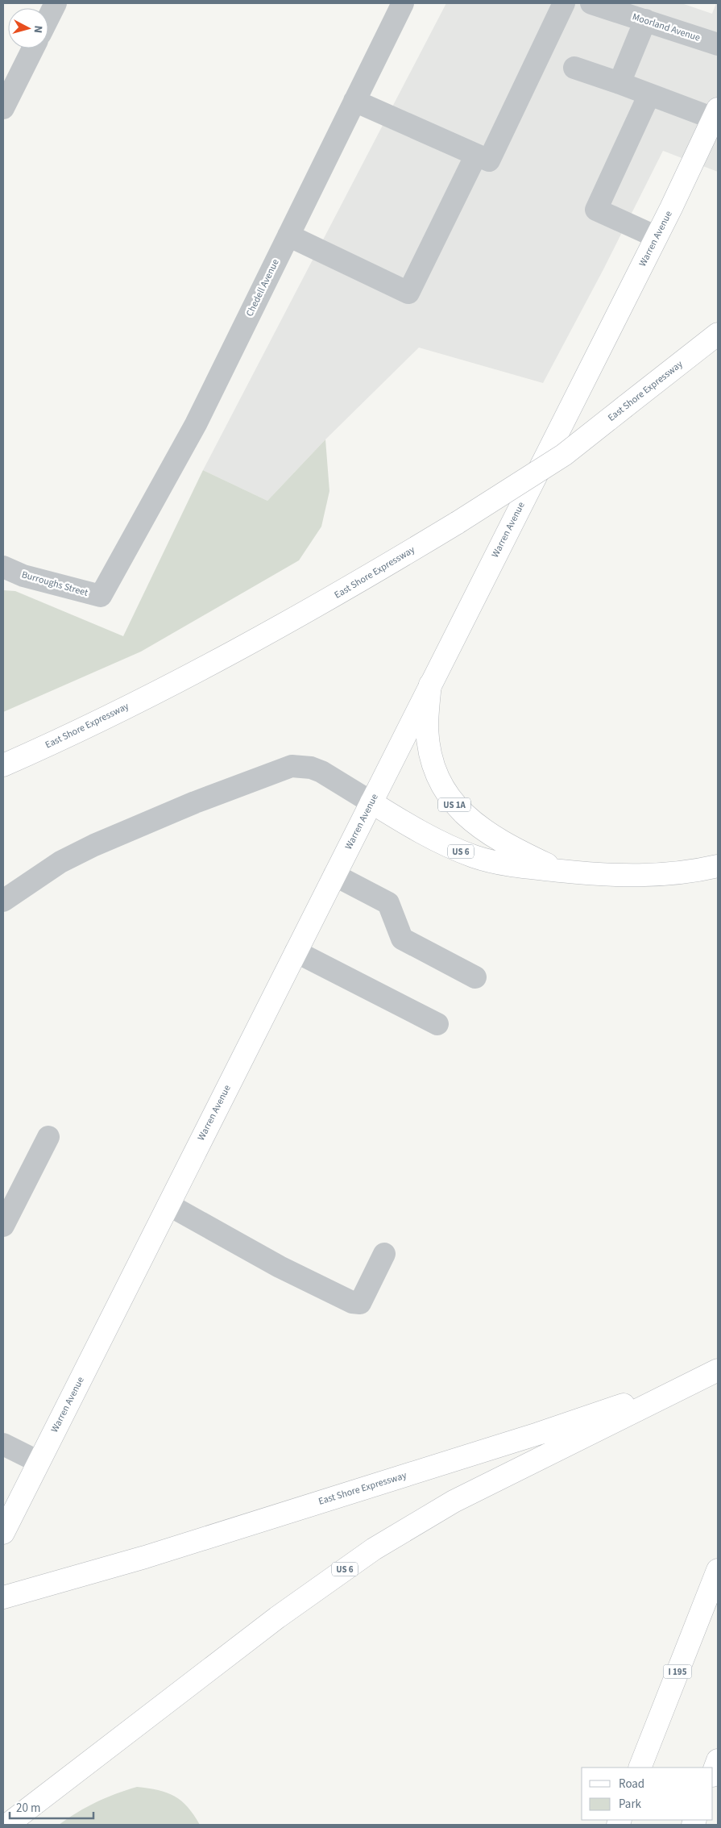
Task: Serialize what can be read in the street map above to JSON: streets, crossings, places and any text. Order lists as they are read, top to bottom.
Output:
{
  "streets": {
    "main road": [
      "Warren Avenue",
      "East Shore Expressway",
      "US 1A",
      "US 6",
      "I 195"
    ],
    "street": ["Moorland Avenue", "Chedell Avenue", "Burroughs Street"]
  },
  "crossings": [
    ["Warren Avenue", "US 1A"],
    ["Warren Avenue", "US 6"],
    ["Chedell Avenue", "Burroughs Street"],
    ["East Shore Expressway", "US 6"],
    ["US 1A", "US 6"]
  ],
  "legend": ["Road", "Park"],
  "scale_bar": "20 m",
  "north": "right"
}
